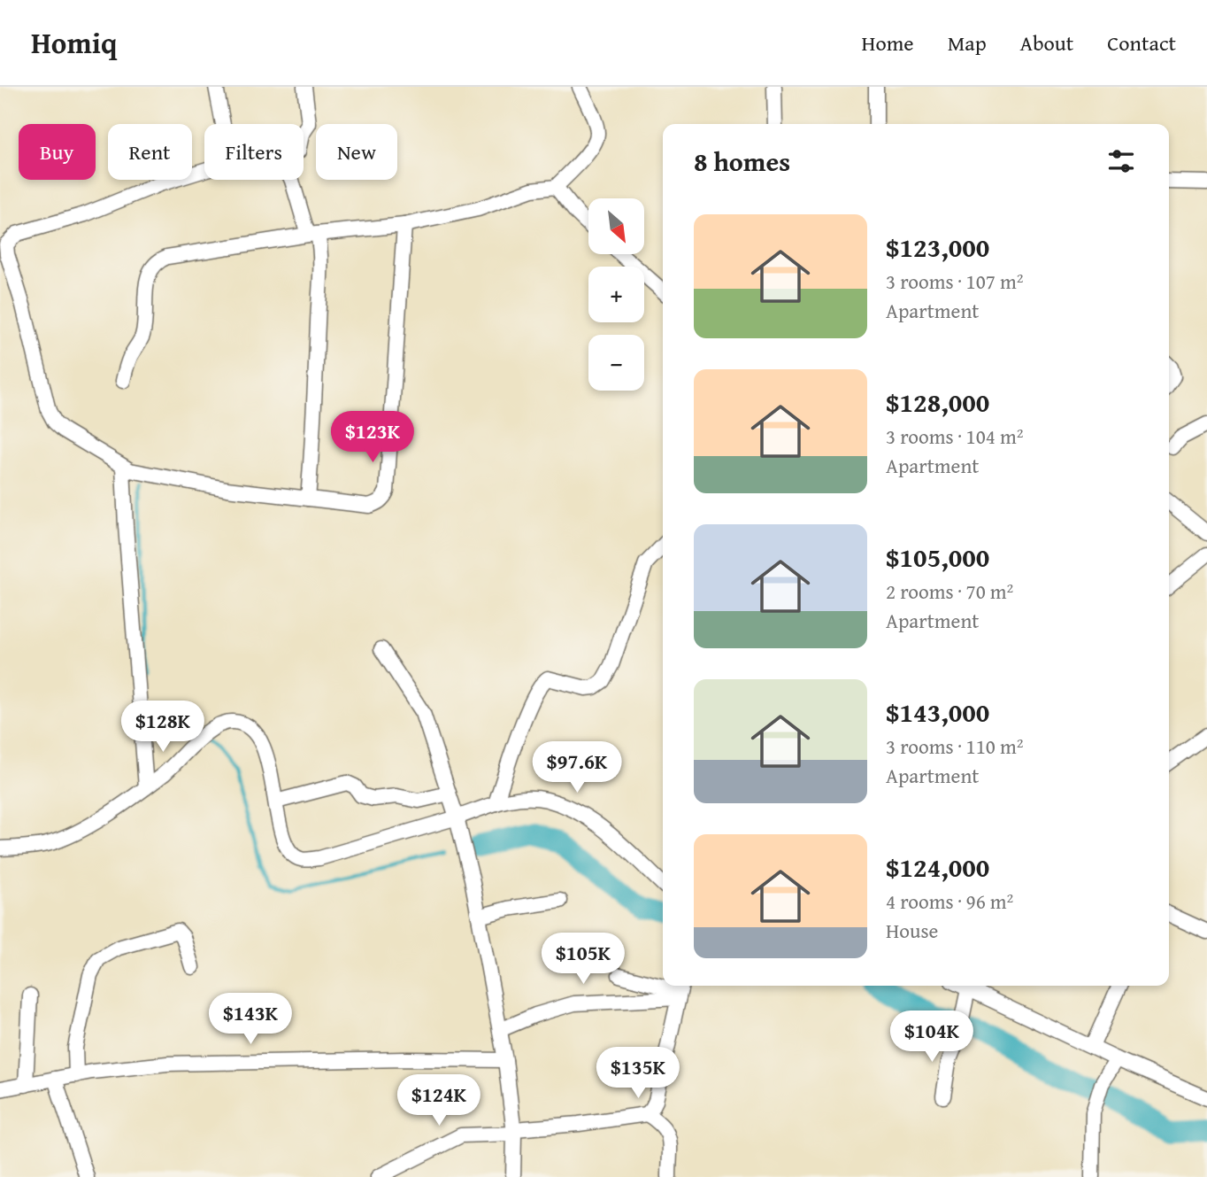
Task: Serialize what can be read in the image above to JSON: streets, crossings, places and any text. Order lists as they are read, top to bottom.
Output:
{
  "north": "bottom right",
  "page": {
    "header": "Homiq",
    "nav": [
      "Home",
      "Map",
      "About",
      "Contact"
    ],
    "chip": [
      "Buy",
      "Rent",
      "Filters",
      "New"
    ],
    "heading": "8 homes",
    "map_buttons": ["+", "−"],
    "list": [
      {
        "name": "$123,000",
        "note": "3 rooms · 107 m² · Apartment"
      },
      {
        "name": "$128,000",
        "note": "3 rooms · 104 m² · Apartment"
      },
      {
        "name": "$105,000",
        "note": "2 rooms · 70 m² · Apartment"
      },
      {
        "name": "$143,000",
        "note": "3 rooms · 110 m² · Apartment"
      },
      {
        "name": "$124,000",
        "note": "4 rooms · 96 m² · House"
      }
    ],
    "price": [
      "$123K",
      "$128K",
      "$97.6K",
      "$105K",
      "$143K",
      "$104K",
      "$135K",
      "$124K"
    ]
  }
}
